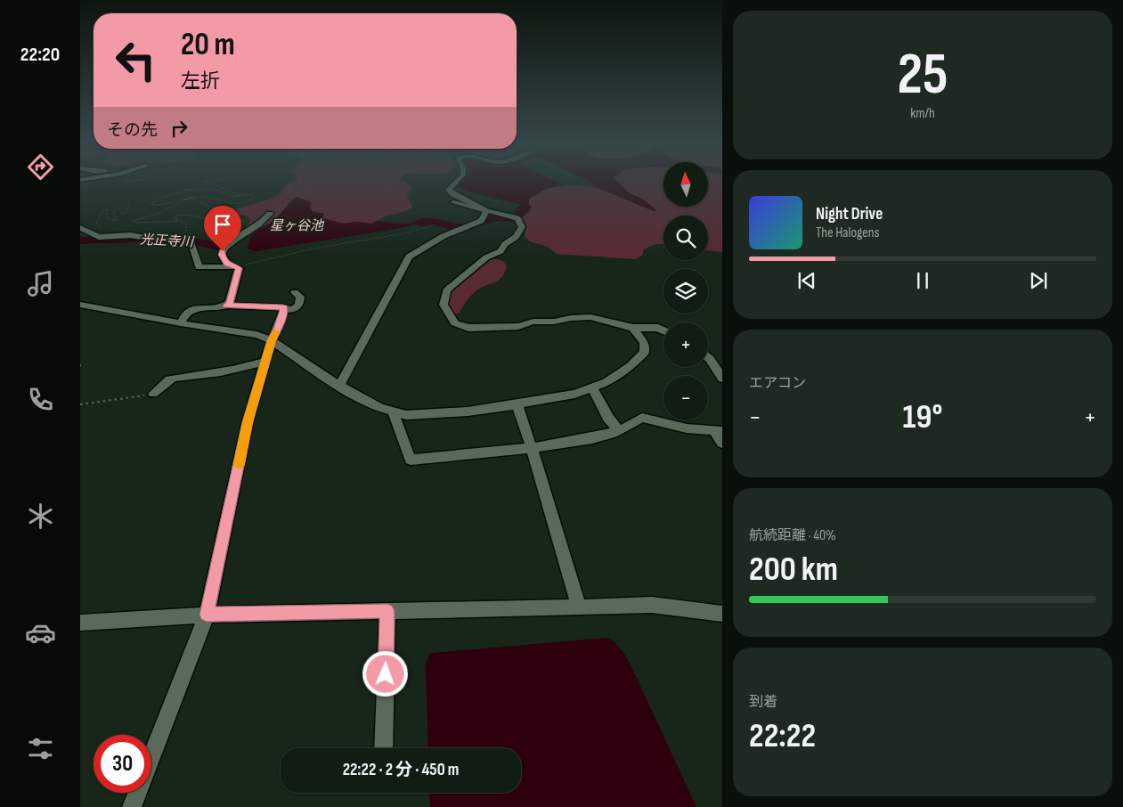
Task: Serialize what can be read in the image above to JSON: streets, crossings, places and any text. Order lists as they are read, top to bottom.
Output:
{
  "water": ["星ヶ谷池", "光正寺川"],
  "north": "top",
  "page": {
    "tabs": "22:20",
    "tile": [
      ["25", "km/h"],
      "エアコン",
      ["航続距離 · 40%", "200 km"],
      ["到着", "22:22"]
    ],
    "turn": ["20 m", "左折"],
    "then": "その先",
    "map_buttons": ["+", "−"],
    "song": ["Night Drive", "The Halogens"],
    "heat": ["−", "19°", "+"],
    "limit": "30",
    "trip": "22:22 · 2 分 · 450 m"
  }
}
